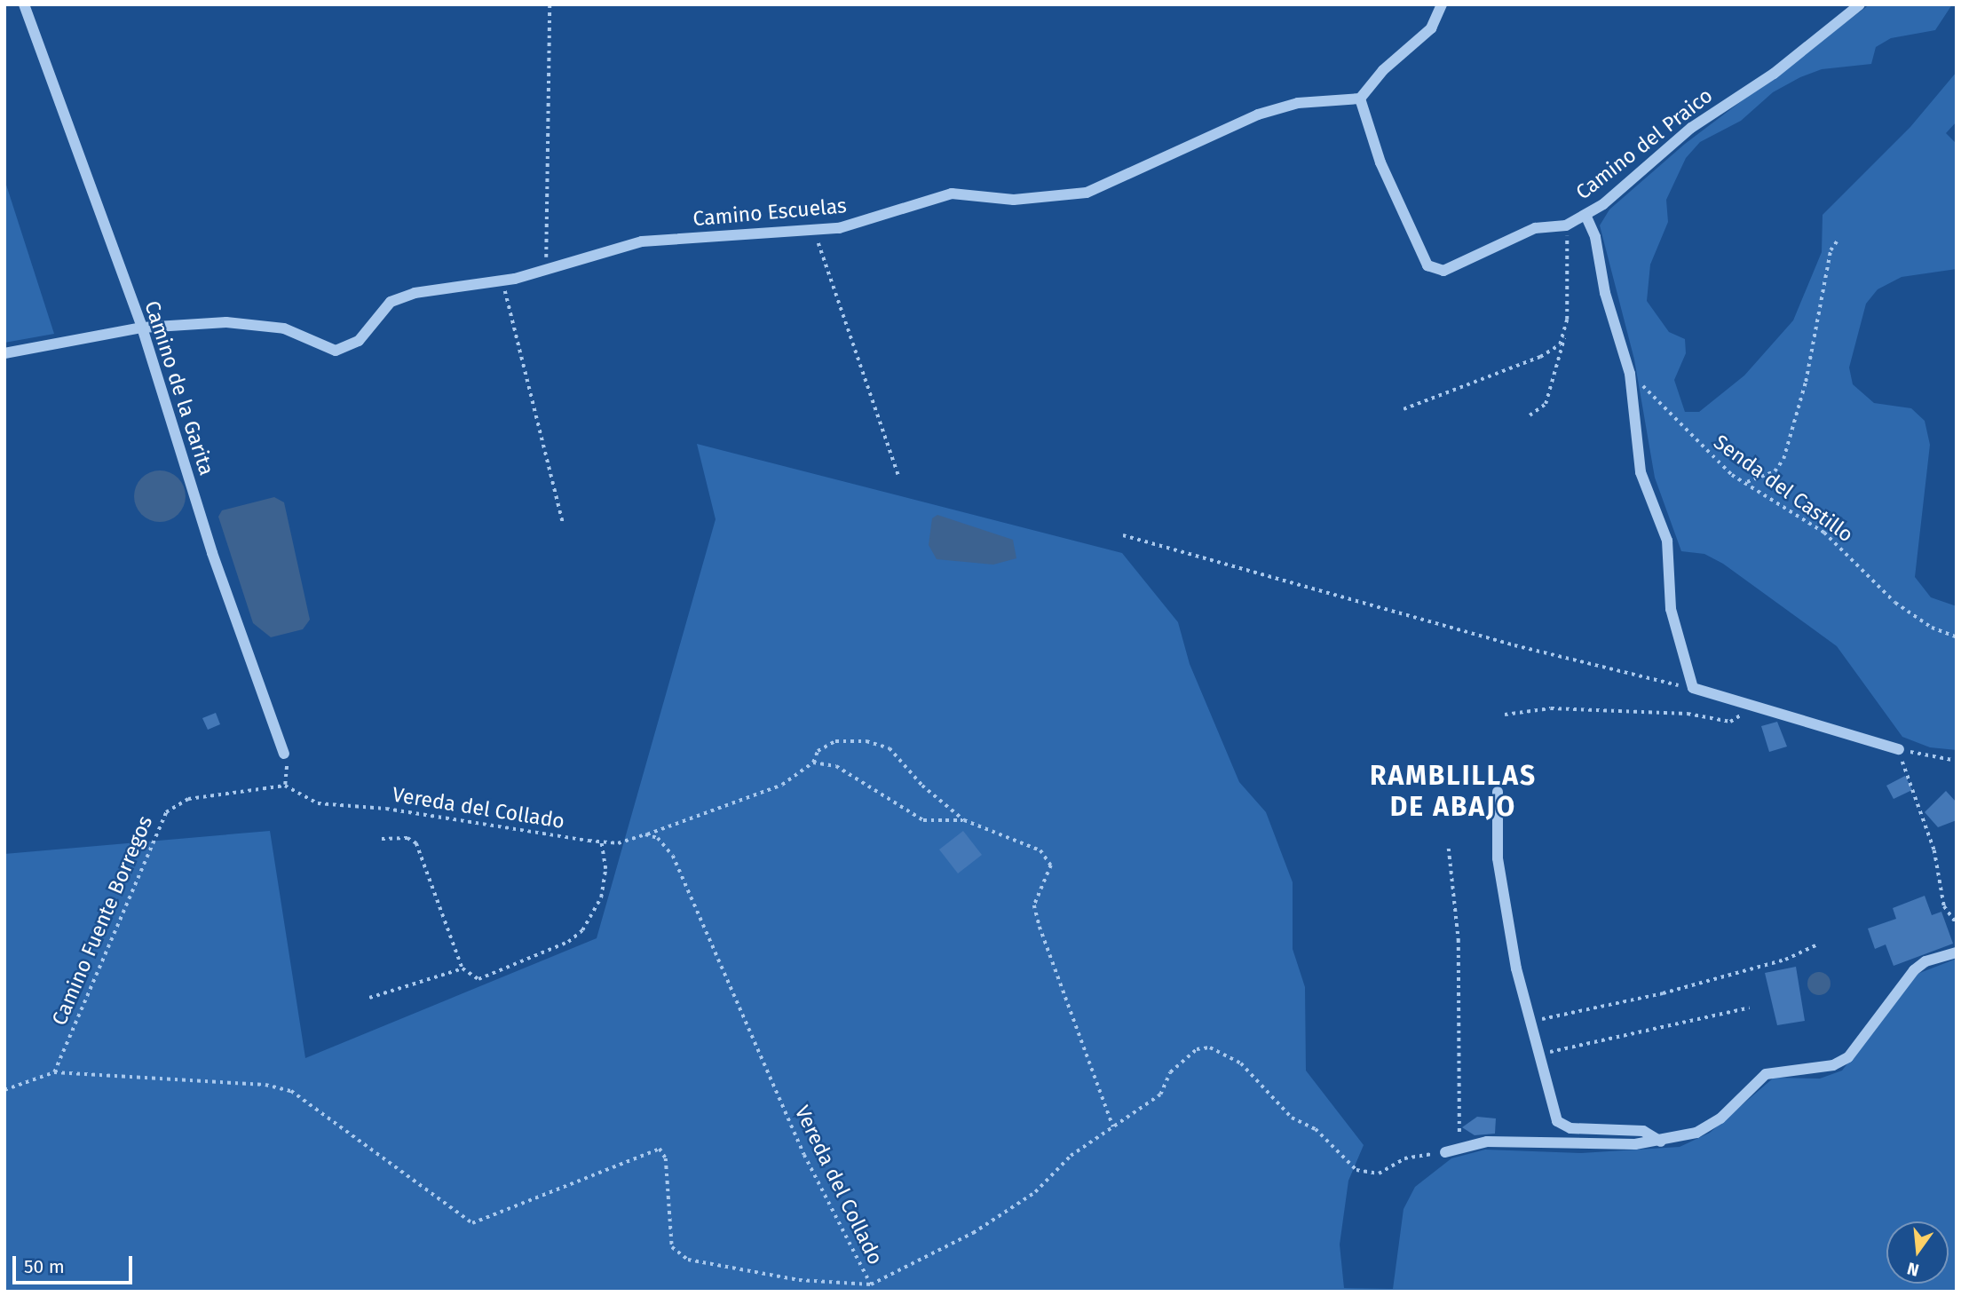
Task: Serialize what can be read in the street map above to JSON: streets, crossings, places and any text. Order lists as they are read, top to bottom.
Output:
{
  "streets": {
    "street": ["Camino del Praico", "Camino Escuelas", "Camino de la Garita"],
    "path": ["Senda del Castillo", "Vereda del Collado", "Camino Fuente Borregos"]
  },
  "crossings": [
    ["Camino del Praico", "Camino Escuelas"],
    ["Camino Escuelas", "Camino de la Garita"],
    ["Vereda del Collado", "Camino Fuente Borregos"]
  ],
  "districts": ["RAMBLILLAS DE ABAJO"],
  "scale_bar": "50 m",
  "north": "bottom"
}
